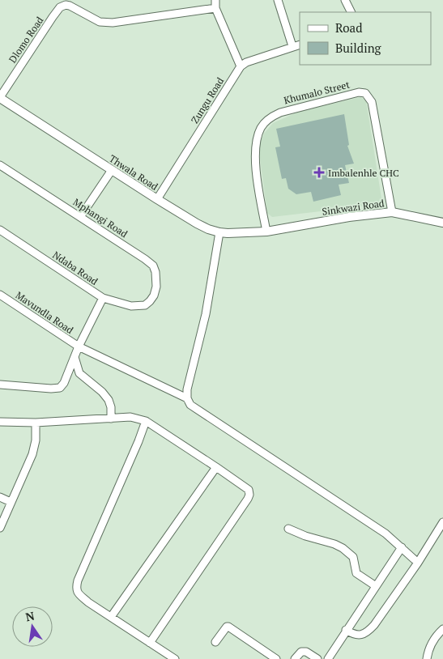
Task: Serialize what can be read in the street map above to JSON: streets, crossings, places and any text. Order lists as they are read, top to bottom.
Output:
{
  "streets": {
    "street": [
      "Dlomo Road",
      "Khumalo Street",
      "Zungu Road",
      "Thwala Road",
      "Sinkwazi Road",
      "Mphangi Road",
      "Ndaba Road",
      "Mavundla Road"
    ]
  },
  "crossings": [
    ["Dlomo Road", "Thwala Road"],
    ["Khumalo Street", "Thwala Road"],
    ["Khumalo Street", "Sinkwazi Road"],
    ["Zungu Road", "Thwala Road"],
    ["Thwala Road", "Sinkwazi Road"],
    ["Mphangi Road", "Ndaba Road"]
  ],
  "places": {
    "health": ["Imbalenhle CHC"]
  },
  "legend": ["Road", "Building"],
  "north": "top"
}
